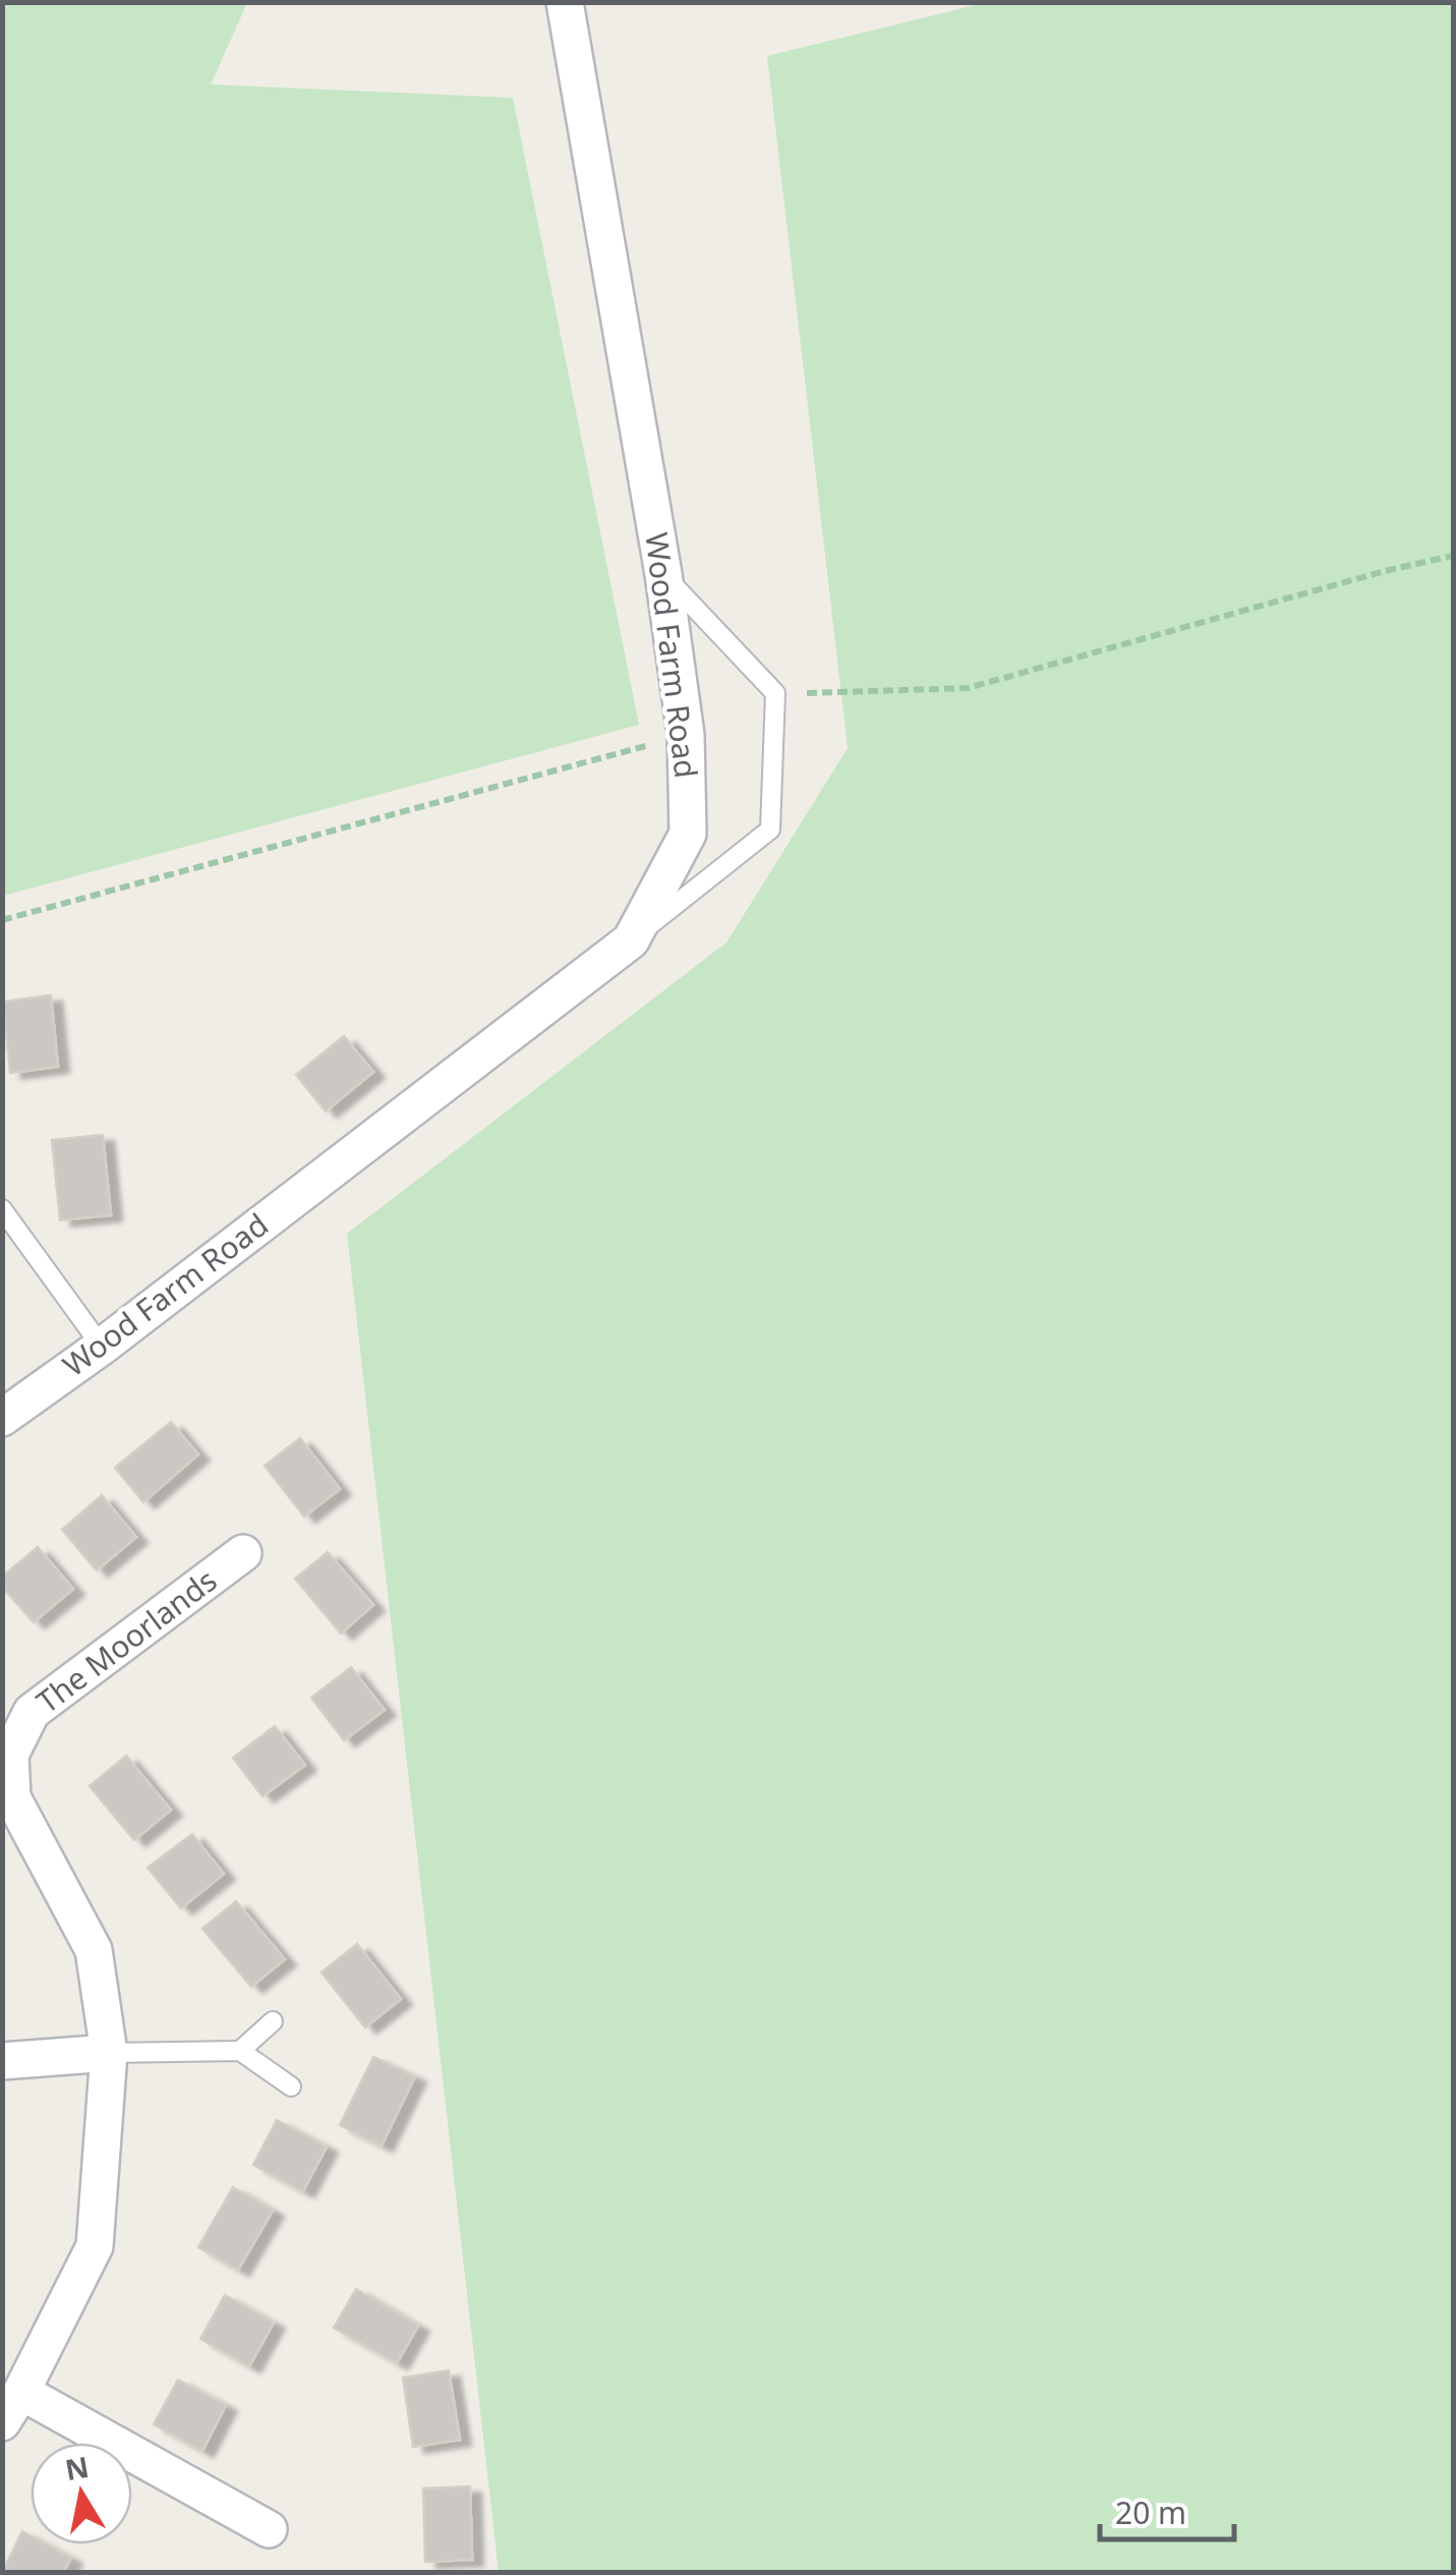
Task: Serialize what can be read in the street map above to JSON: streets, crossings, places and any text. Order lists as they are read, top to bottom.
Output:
{
  "streets": {
    "street": ["Wood Farm Road", "The Moorlands"]
  },
  "scale_bar": "20 m",
  "north": "top"
}
